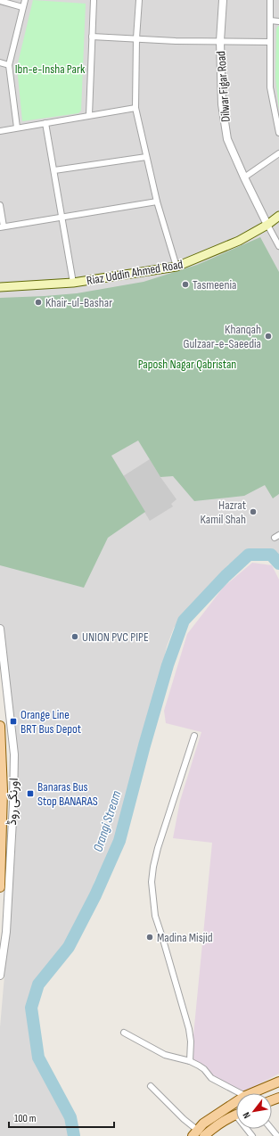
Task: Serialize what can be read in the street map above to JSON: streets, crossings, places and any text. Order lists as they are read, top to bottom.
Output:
{
  "streets": {
    "main road": ["Riaz Uddin Ahmed Road"],
    "street": ["Dilwar Figar Road", "اورنگی روڈ"]
  },
  "crossings": [
    ["Dilwar Figar Road", "Riaz Uddin Ahmed Road"]
  ],
  "water": ["Orangi Stream"],
  "parks": ["Ibn-e-Insha Park", "Paposh Nagar Qabristan"],
  "places": {
    "other": [
      "Tasmeenia",
      "Khair-ul-Bashar",
      "Khanqah Gulzaar-e-Saeedia",
      "Hazrat Kamil Shah",
      "UNION PVC PIPE",
      "Madina Misjid"
    ],
    "transit": ["Orange Line BRT Bus Depot", "Banaras Bus Stop BANARAS"]
  },
  "scale_bar": "100 m",
  "north": "bottom left"
}
